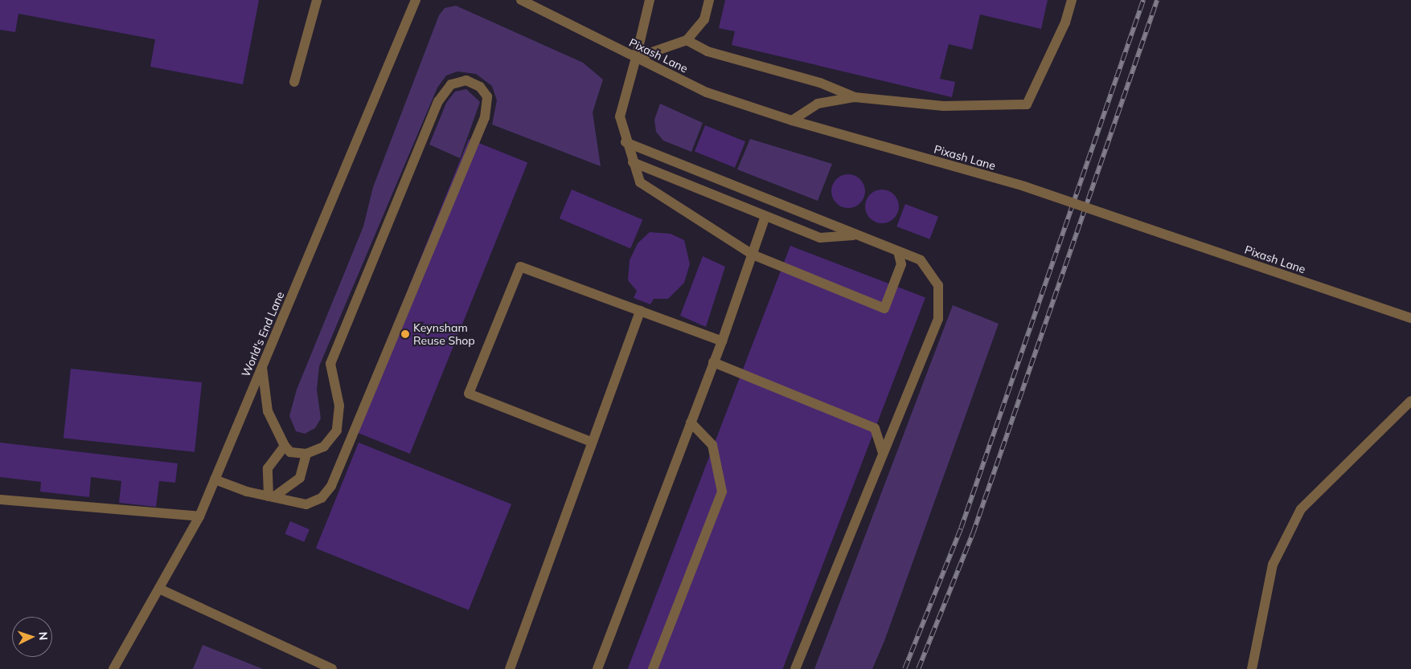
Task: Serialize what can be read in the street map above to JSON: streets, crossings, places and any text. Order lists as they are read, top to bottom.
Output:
{
  "streets": {
    "street": ["Pixash Lane", "World's End Lane"]
  },
  "places": ["Keynsham Reuse Shop"],
  "north": "right"
}
